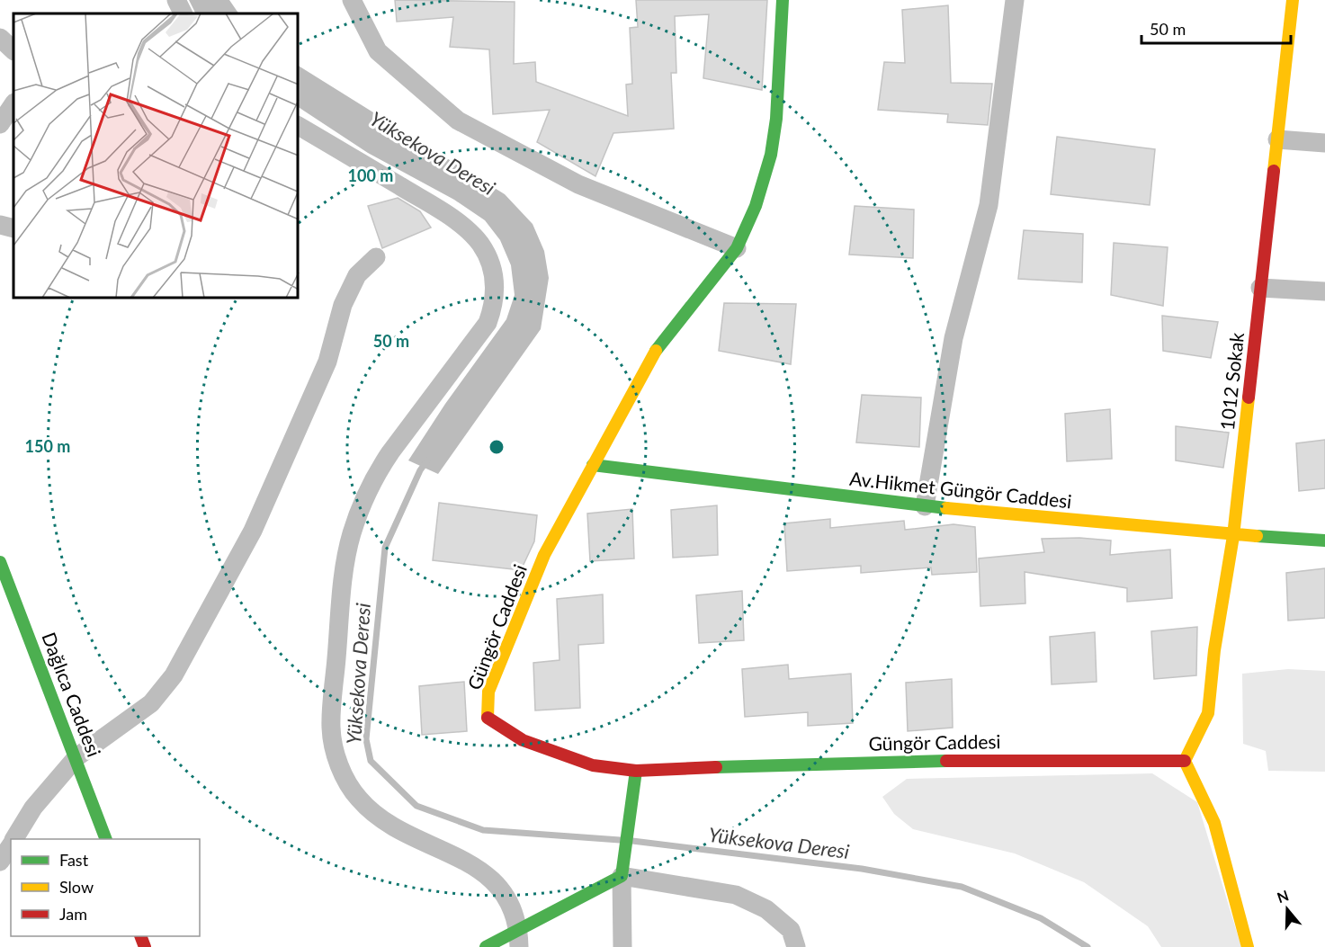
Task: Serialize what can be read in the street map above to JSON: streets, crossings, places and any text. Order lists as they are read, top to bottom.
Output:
{
  "streets": {
    "street": [
      "1012 Sokak",
      "Av.Hikmet Güngör Caddesi",
      "Güngör Caddesi",
      "Dağlıca Caddesi"
    ]
  },
  "crossings": [
    ["1012 Sokak", "Av.Hikmet Güngör Caddesi"],
    ["1012 Sokak", "Güngör Caddesi"],
    ["Av.Hikmet Güngör Caddesi", "Güngör Caddesi"]
  ],
  "water": ["Yüksekova Deresi"],
  "legend": ["Fast", "Slow", "Jam"],
  "scale_bar": "50 m",
  "north": "top",
  "rings": ["100 m", "50 m", "150 m"]
}
